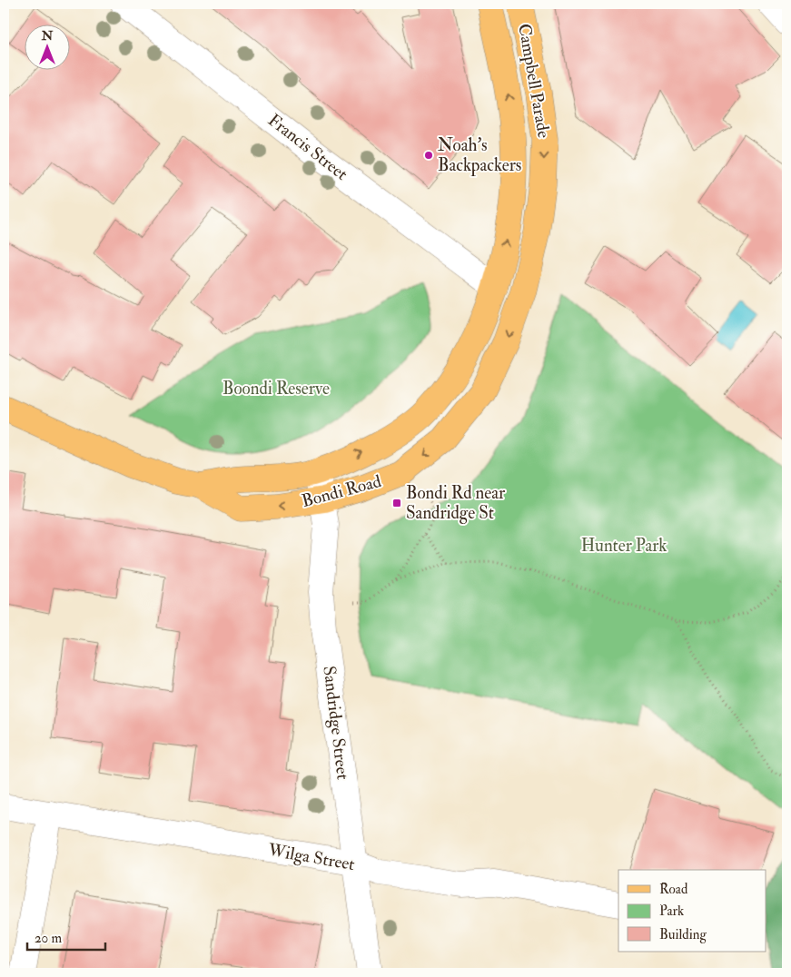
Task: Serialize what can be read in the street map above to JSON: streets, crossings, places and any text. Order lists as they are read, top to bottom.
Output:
{
  "streets": {
    "main road": ["Campbell Parade", "Bondi Road"],
    "street": ["Francis Street", "Sandridge Street", "Wilga Street"]
  },
  "crossings": [
    ["Campbell Parade", "Francis Street"],
    ["Campbell Parade", "Bondi Road"],
    ["Francis Street", "Bondi Road"],
    ["Bondi Road", "Sandridge Street"],
    ["Sandridge Street", "Wilga Street"]
  ],
  "parks": ["Boondi Reserve", "Hunter Park"],
  "places": {
    "other": ["Noah's Backpackers"],
    "transit": ["Bondi Rd near Sandridge St"]
  },
  "legend": ["Road", "Park", "Building"],
  "scale_bar": "20 m",
  "north": "top"
}
